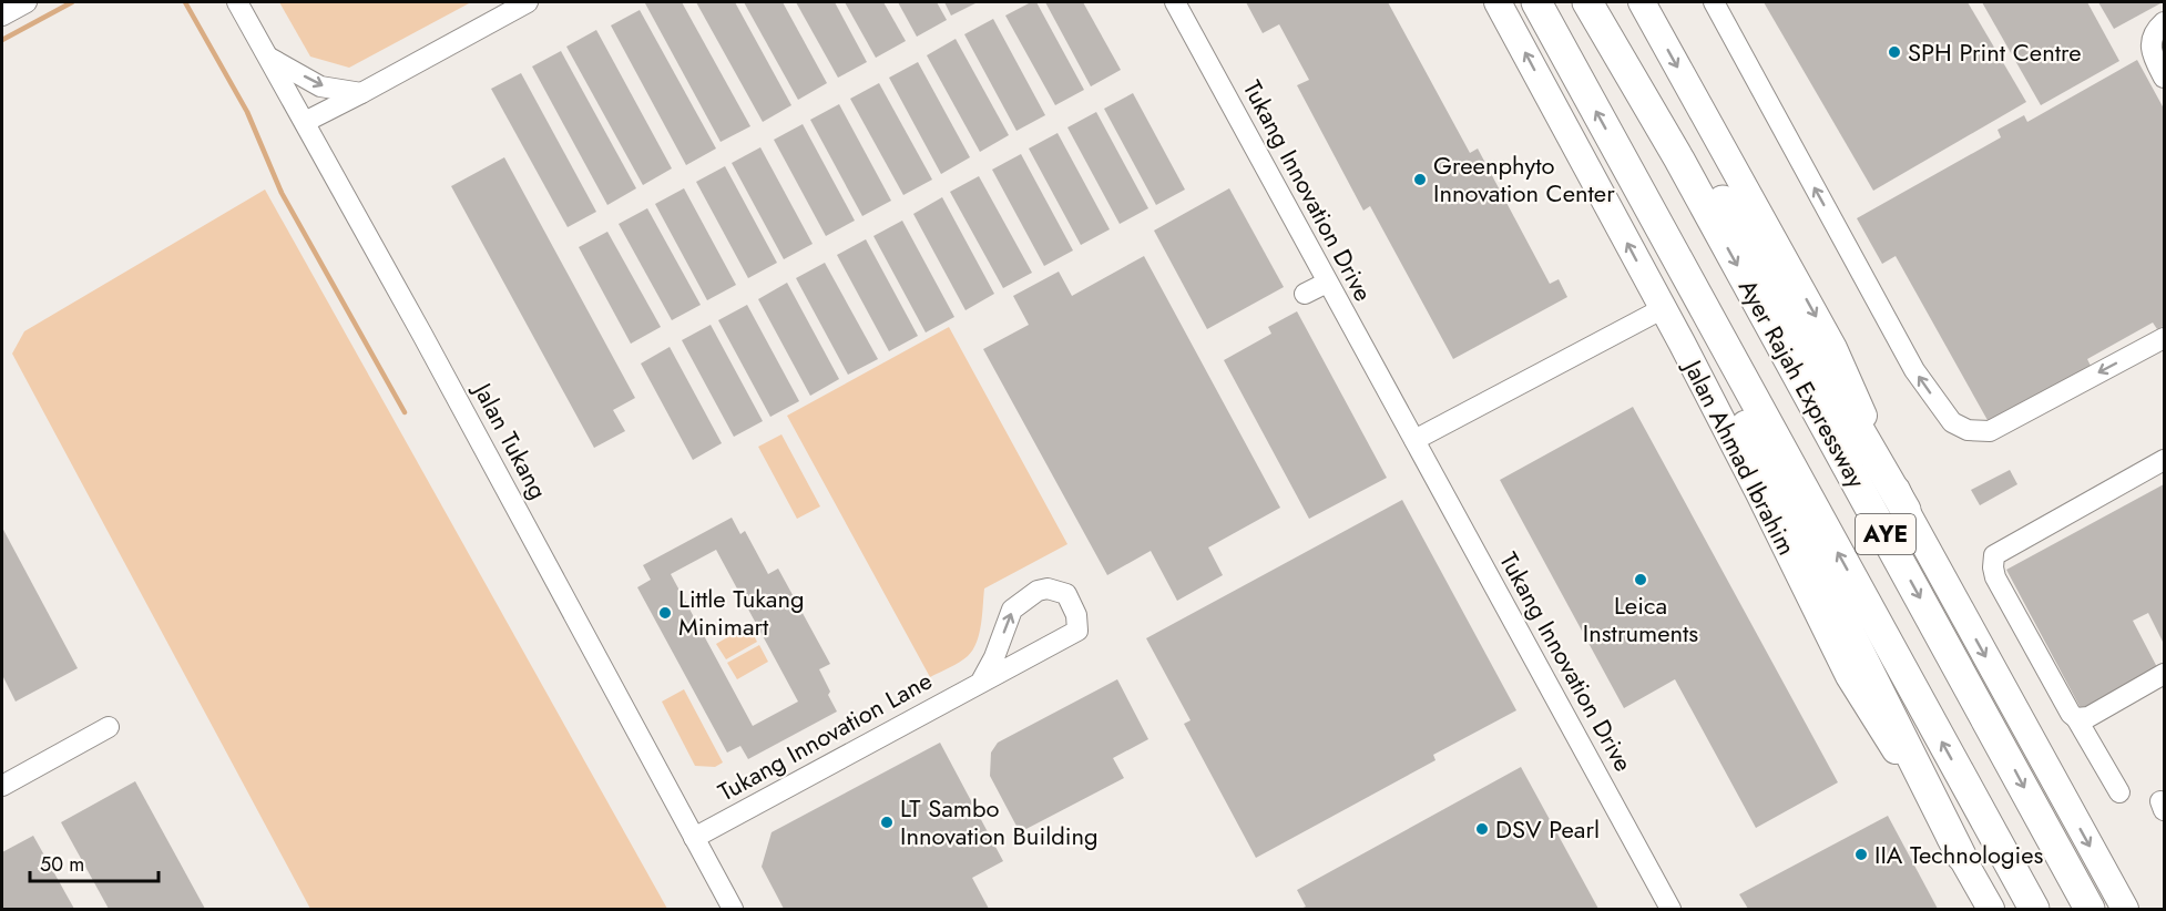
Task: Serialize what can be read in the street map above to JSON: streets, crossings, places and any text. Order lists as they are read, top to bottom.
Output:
{
  "streets": {
    "highway": ["Ayer Rajah Expressway", "AYE"],
    "main road": ["Jalan Ahmad Ibrahim"],
    "street": ["Tukang Innovation Drive", "Jalan Tukang", "Tukang Innovation Lane"]
  },
  "crossings": [
    ["Jalan Tukang", "Tukang Innovation Lane"]
  ],
  "places": [
    "SPH Print Centre",
    "Greenphyto Innovation Center",
    "Leica Instruments",
    "Little Tukang Minimart",
    "LT Sambo Innovation Building",
    "DSV Pearl",
    "IIA Technologies"
  ],
  "scale_bar": "50 m"
}
